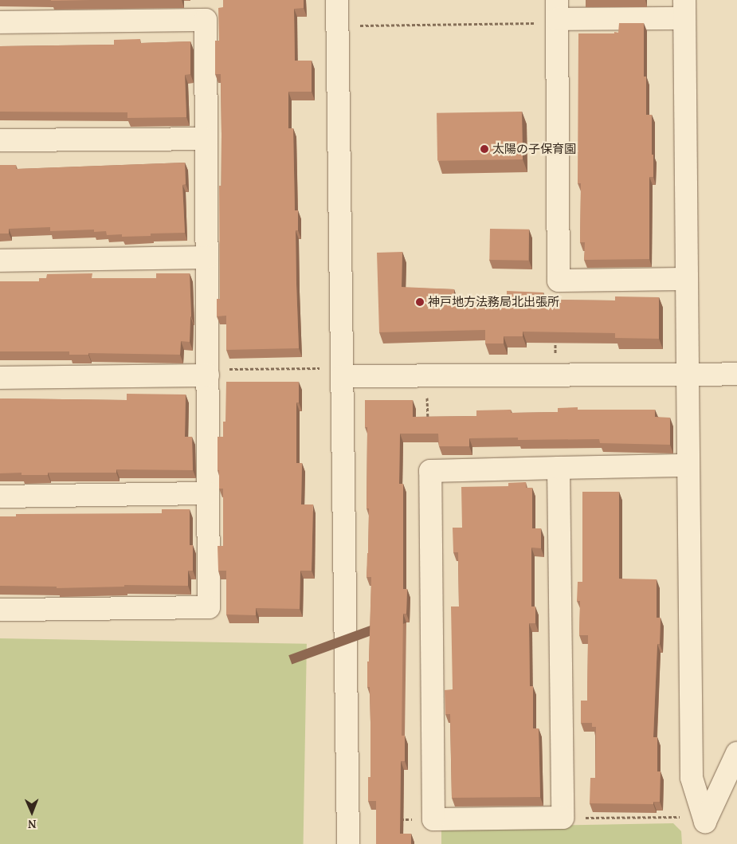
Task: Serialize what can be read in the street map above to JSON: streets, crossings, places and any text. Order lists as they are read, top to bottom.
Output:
{
  "places": ["太陽の子保育園", "神戸地方法務局北出張所"],
  "north": "bottom"
}
